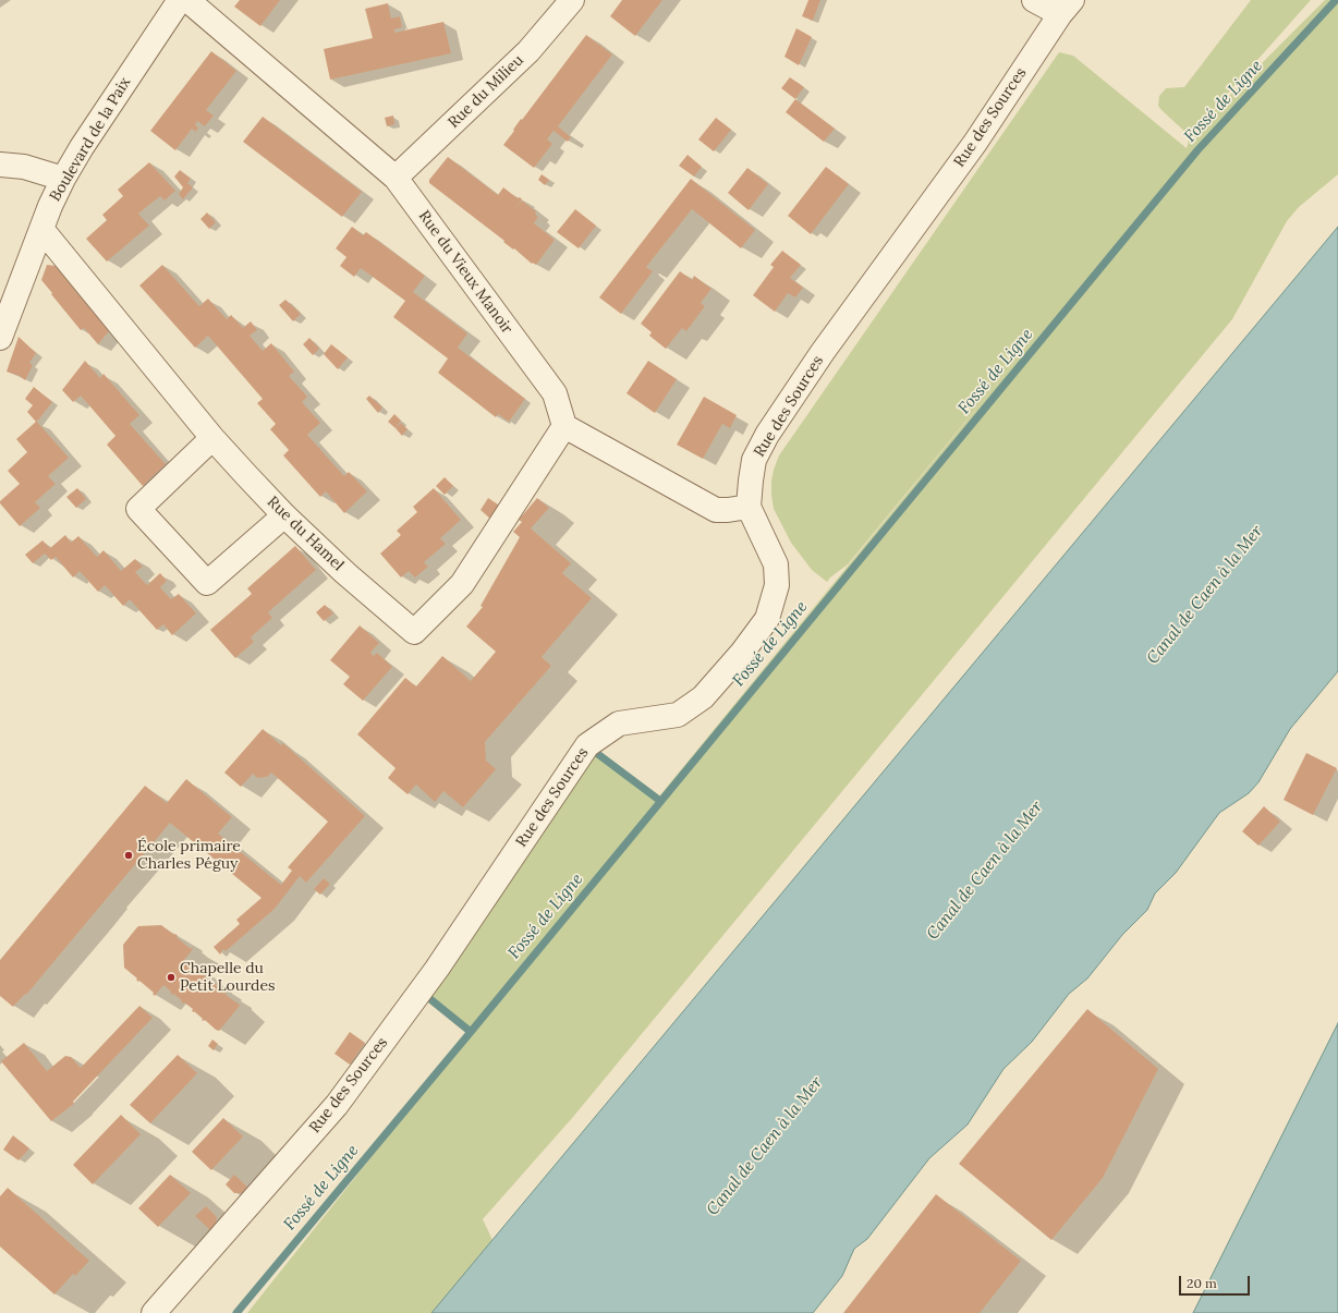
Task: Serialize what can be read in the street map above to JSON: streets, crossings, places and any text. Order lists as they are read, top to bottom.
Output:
{
  "streets": {
    "street": [
      "Rue du Milieu",
      "Rue des Sources",
      "Boulevard de la Paix",
      "Rue du Vieux Manoir",
      "Rue du Hamel"
    ]
  },
  "crossings": [
    ["Rue du Milieu", "Rue du Vieux Manoir"],
    ["Boulevard de la Paix", "Rue du Hamel"],
    ["Rue du Vieux Manoir", "Rue du Hamel"]
  ],
  "water": ["Fossé de Ligne", "Canal de Caen à la Mer"],
  "places": ["École primaire Charles Péguy", "Chapelle du Petit Lourdes"],
  "scale_bar": "20 m"
}
